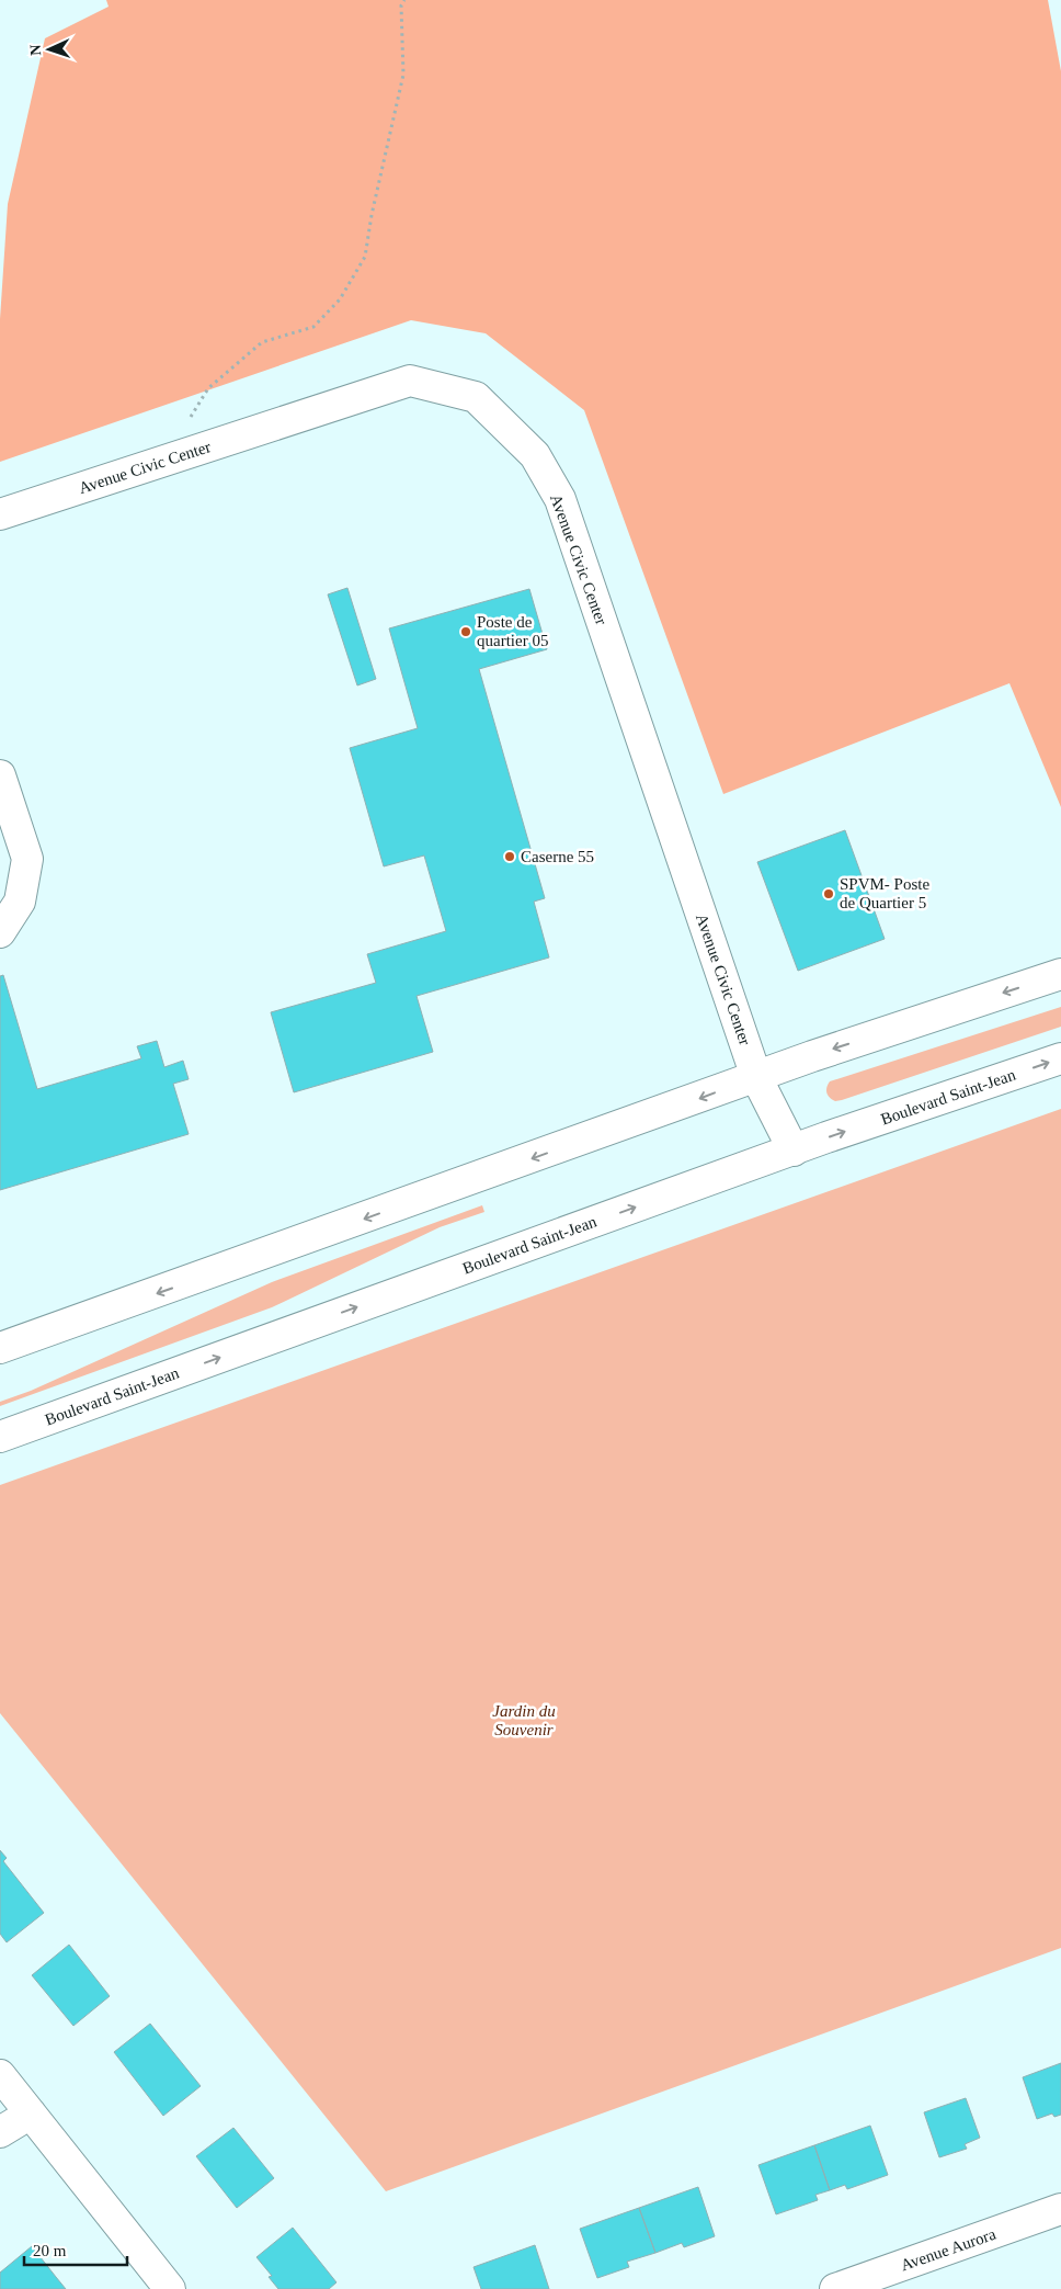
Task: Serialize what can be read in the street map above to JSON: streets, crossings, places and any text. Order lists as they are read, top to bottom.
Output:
{
  "streets": {
    "main road": ["Avenue Civic Center", "Boulevard Saint-Jean", "Avenue Aurora"]
  },
  "crossings": [
    ["Avenue Civic Center", "Boulevard Saint-Jean"]
  ],
  "parks": ["Jardin du Souvenir"],
  "places": ["Poste de quartier 05", "Caserne 55", "SPVM- Poste de Quartier 5"],
  "scale_bar": "20 m",
  "north": "left"
}
